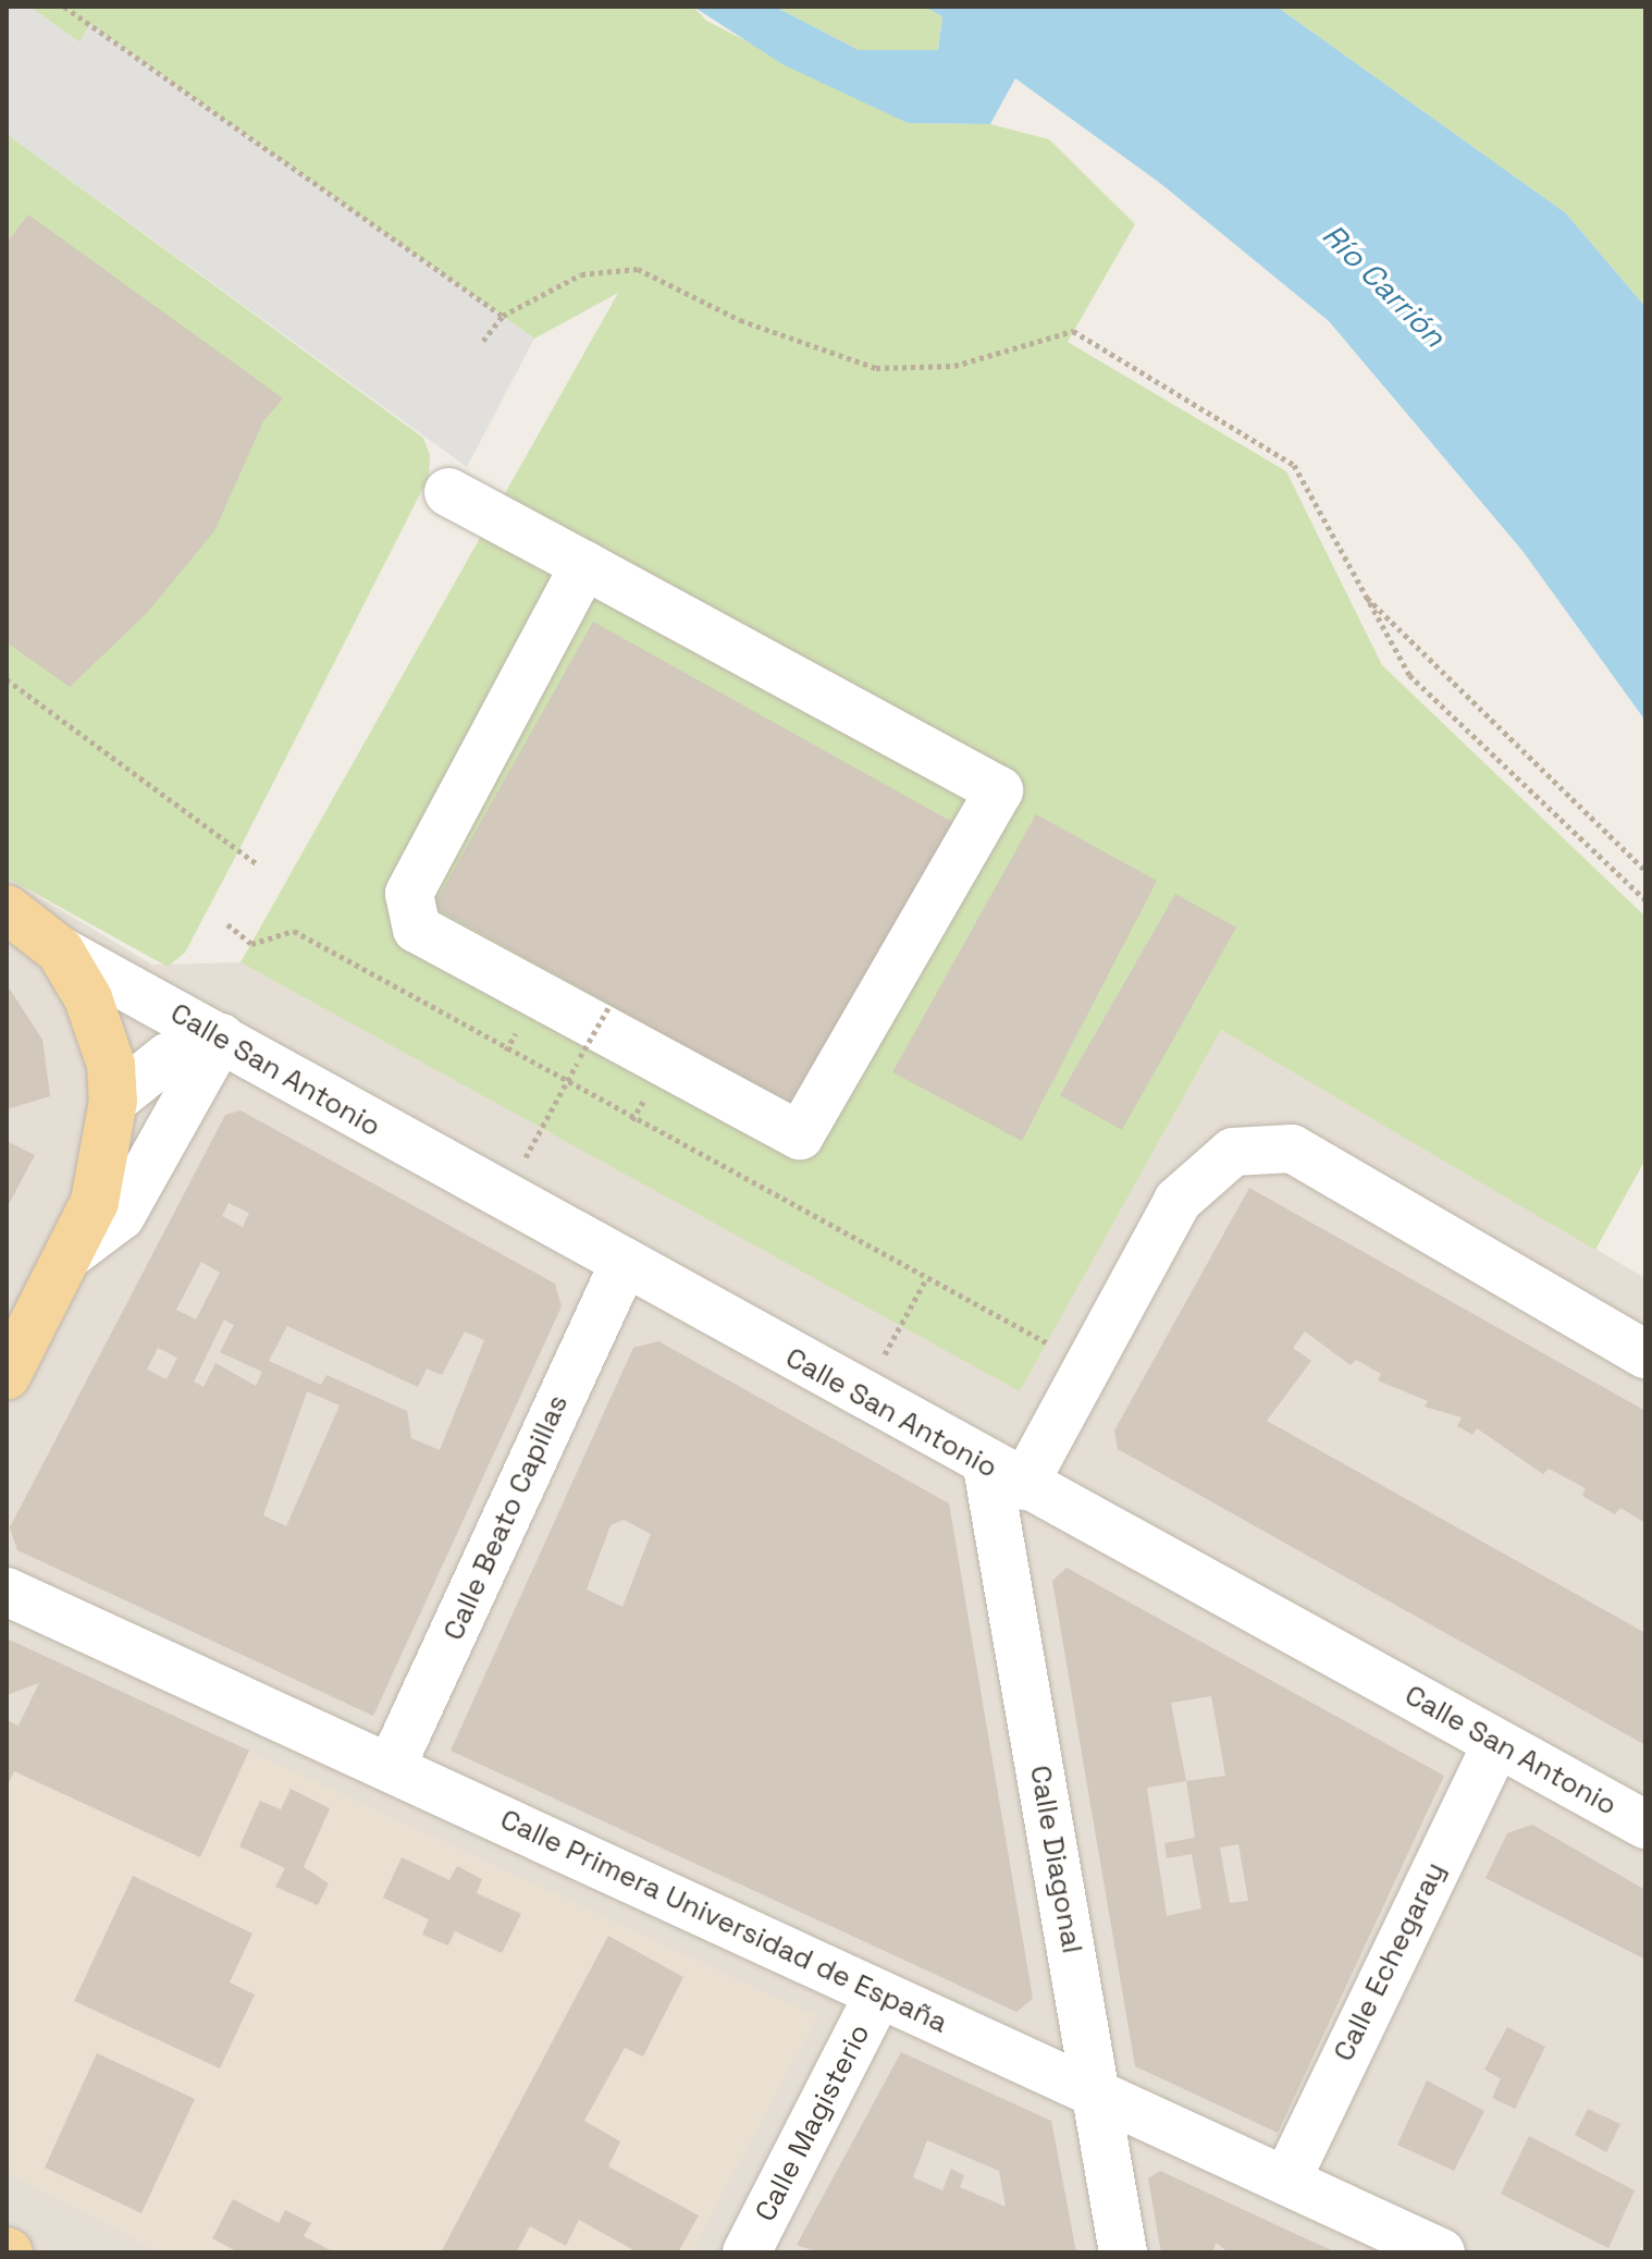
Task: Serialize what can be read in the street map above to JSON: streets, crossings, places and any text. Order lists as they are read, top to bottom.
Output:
{
  "streets": {
    "street": [
      "Calle San Antonio",
      "Calle Beato Capillas",
      "Calle Diagonal",
      "Calle Primera Universidad de España",
      "Calle Echegaray",
      "Calle Magisterio"
    ]
  },
  "crossings": [
    ["Calle San Antonio", "Calle Beato Capillas"],
    ["Calle San Antonio", "Calle Diagonal"],
    ["Calle San Antonio", "Calle Echegaray"],
    ["Calle Beato Capillas", "Calle Primera Universidad de España"],
    ["Calle Diagonal", "Calle Primera Universidad de España"],
    ["Calle Primera Universidad de España", "Calle Echegaray"],
    ["Calle Primera Universidad de España", "Calle Magisterio"]
  ],
  "water": ["Río Carrión"]
}
